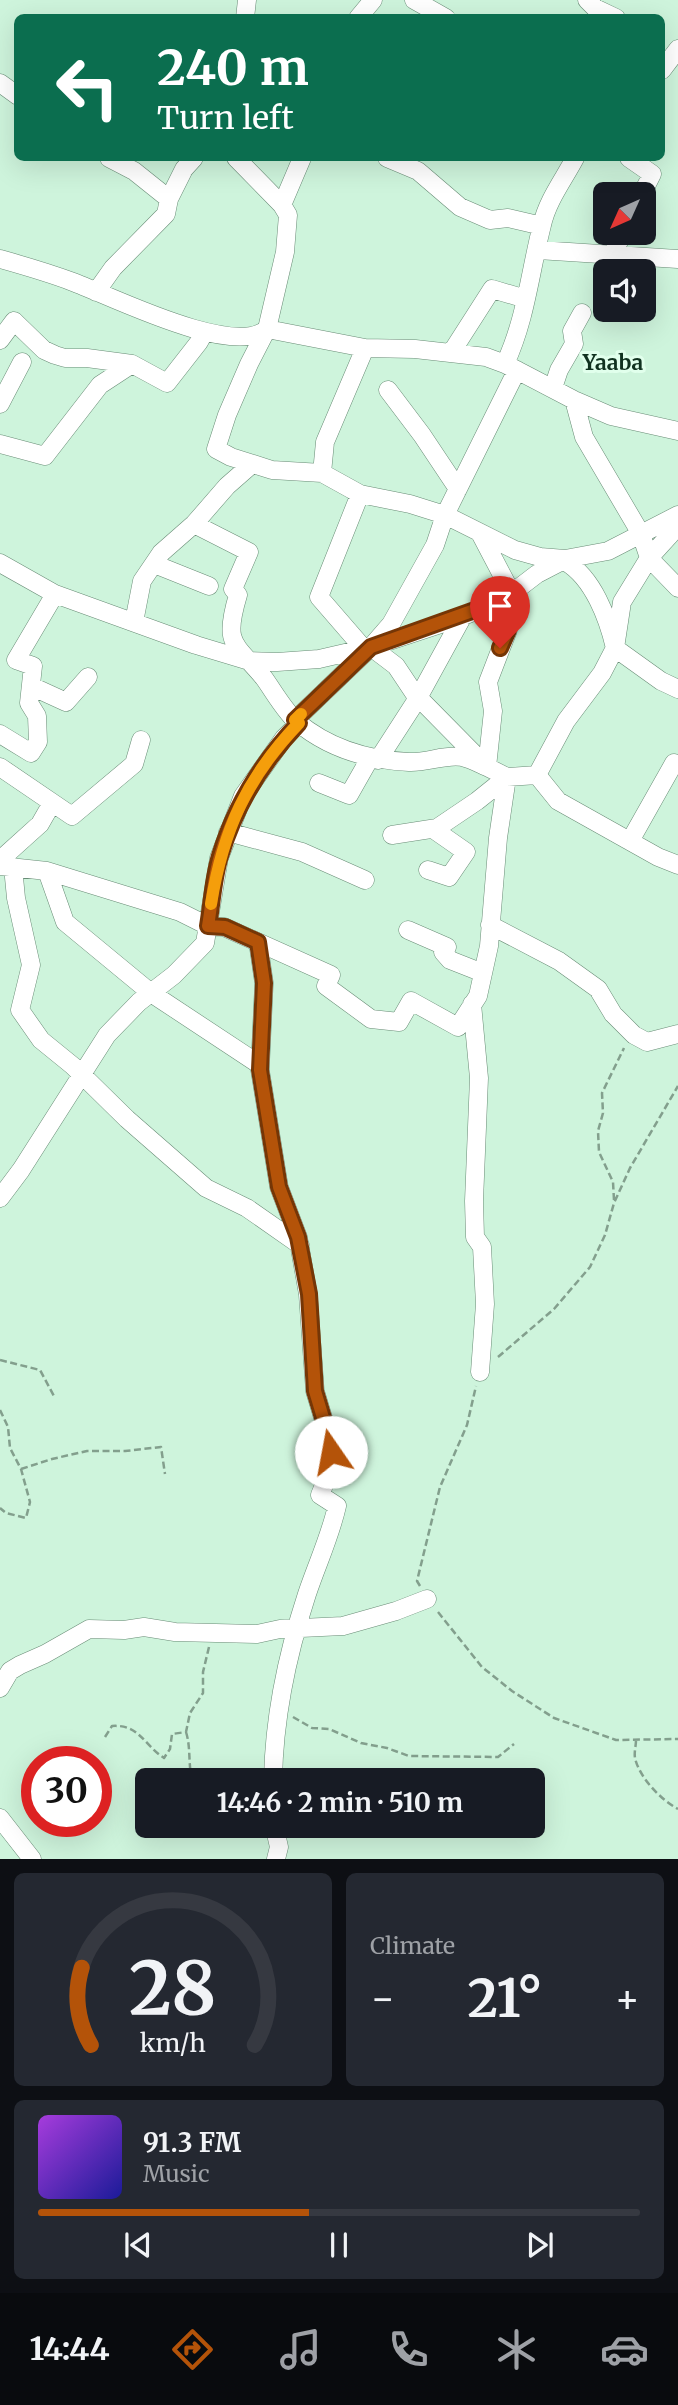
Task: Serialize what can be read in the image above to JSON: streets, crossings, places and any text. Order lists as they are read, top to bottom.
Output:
{
  "districts": ["Yaaba"],
  "north": "bottom left",
  "page": {
    "turn": ["240 m", "Turn left"],
    "limit": "30",
    "trip": "14:46 · 2 min · 510 m",
    "tile": "Climate",
    "heat": ["−", "21°", "+"],
    "song": ["91.3 FM", "Music"],
    "tabs": "14:44",
    "gauge": ["28", "km/h"]
  }
}
